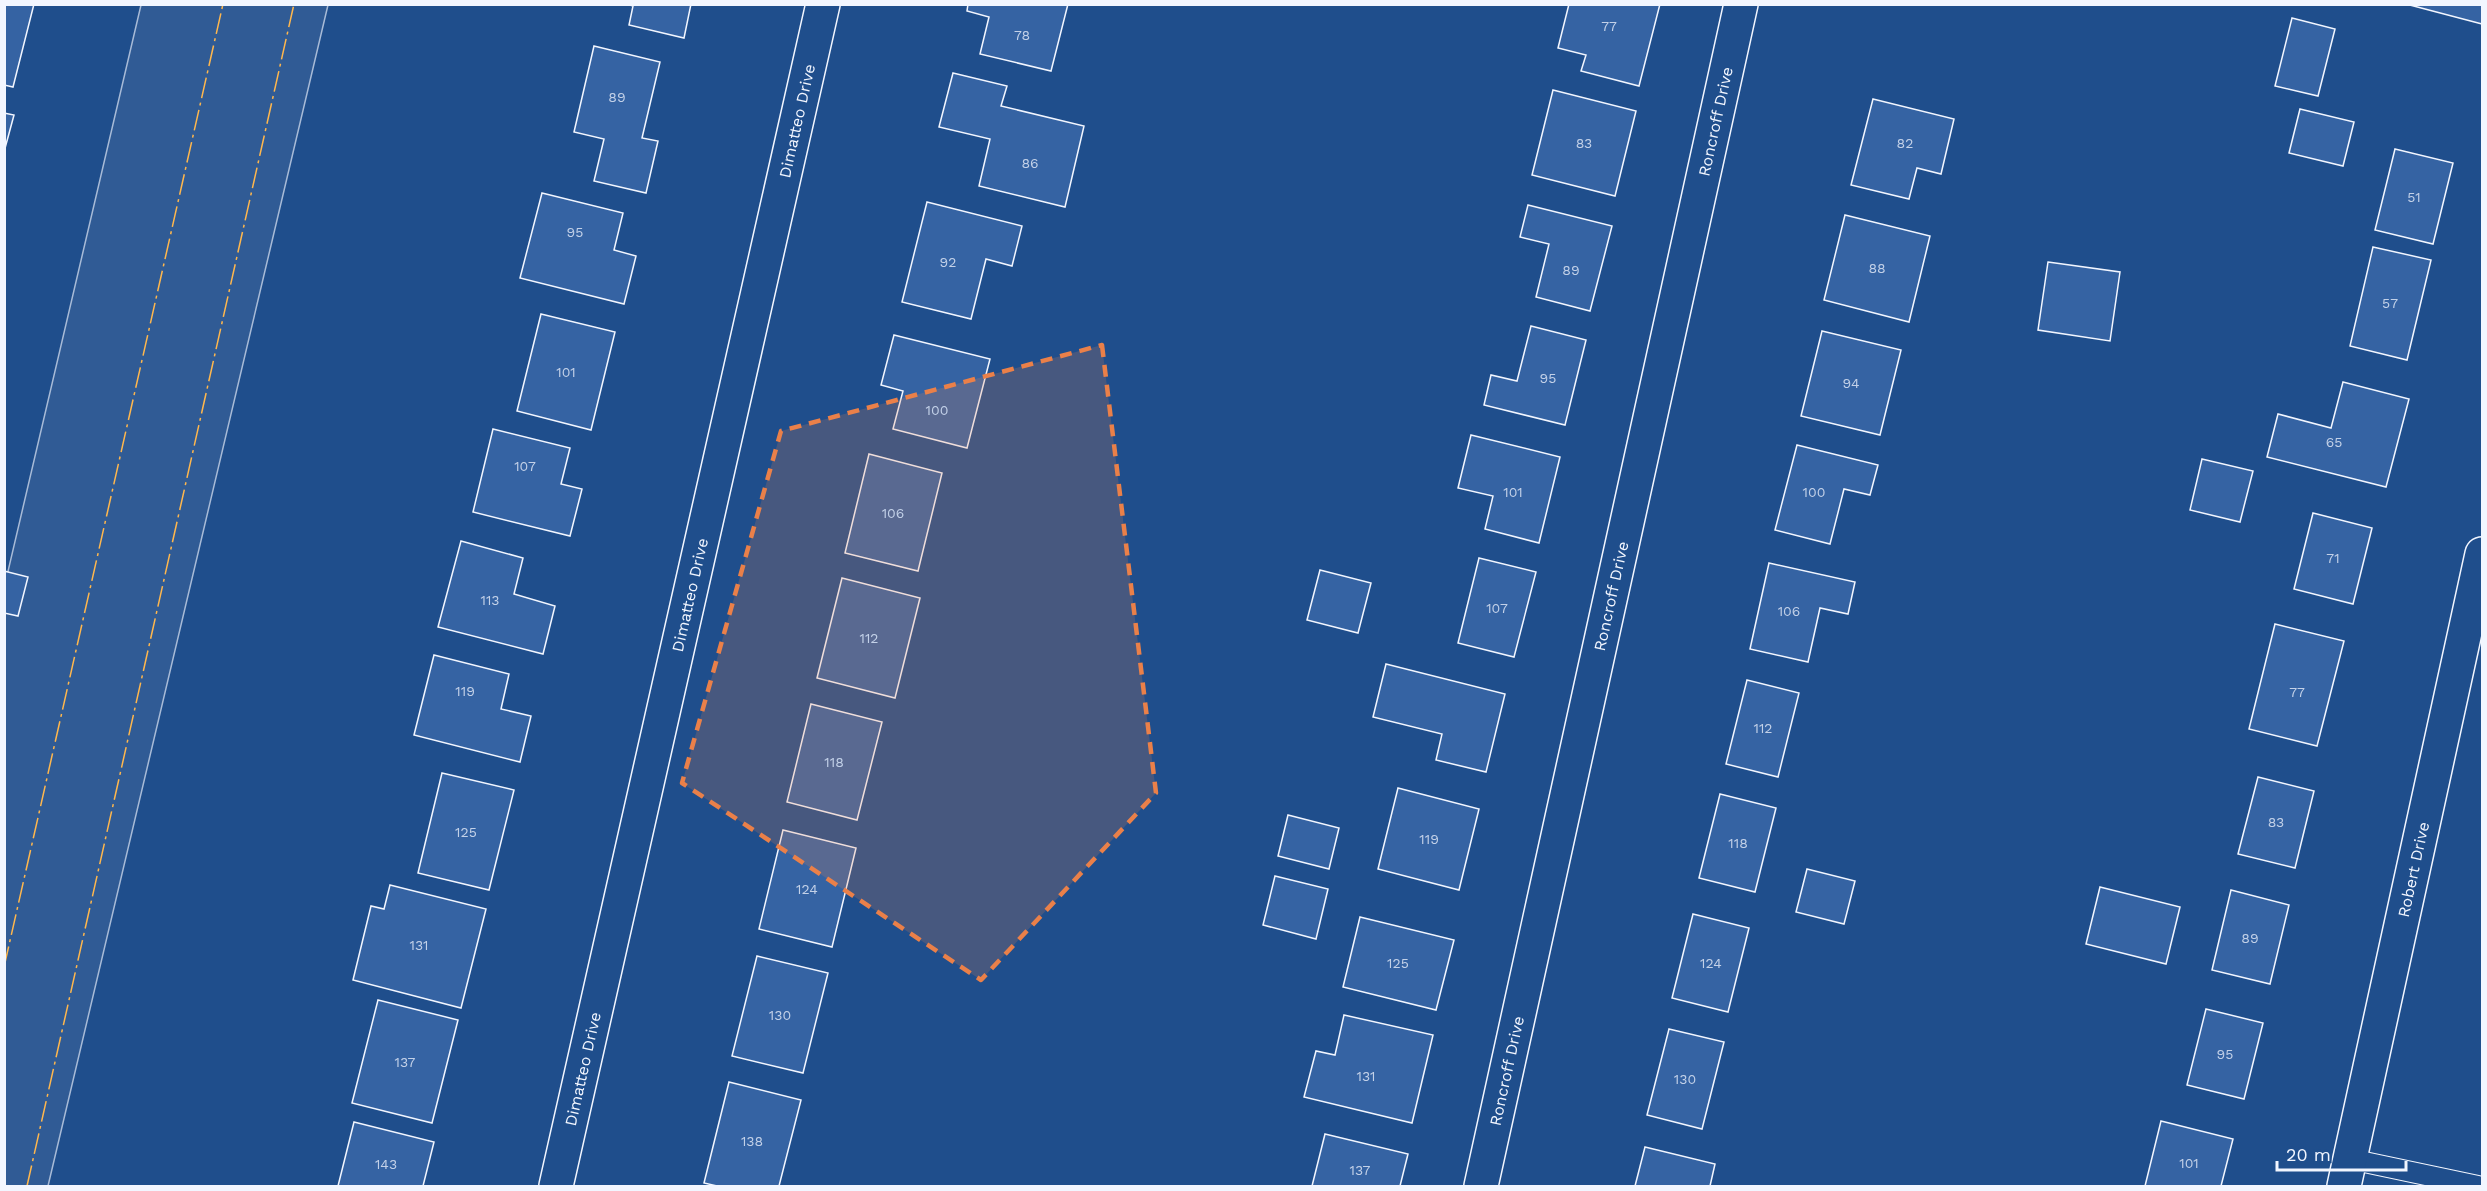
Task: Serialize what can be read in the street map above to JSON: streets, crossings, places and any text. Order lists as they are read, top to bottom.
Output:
{
  "streets": {
    "street": ["Dimatteo Drive", "Roncroff Drive", "Robert Drive"]
  },
  "house_numbers": [
    "77",
    "78",
    "89",
    "83",
    "82",
    "86",
    "51",
    "95",
    "92",
    "88",
    "89",
    "57",
    "101",
    "95",
    "94",
    "100",
    "65",
    "107",
    "101",
    "100",
    "106",
    "71",
    "113",
    "107",
    "106",
    "112",
    "119",
    "77",
    "112",
    "118",
    "83",
    "125",
    "119",
    "118",
    "124",
    "89",
    "131",
    "125",
    "124",
    "130",
    "95",
    "137",
    "131",
    "130",
    "138",
    "101",
    "143",
    "137"
  ],
  "scale_bar": "20 m"
}
